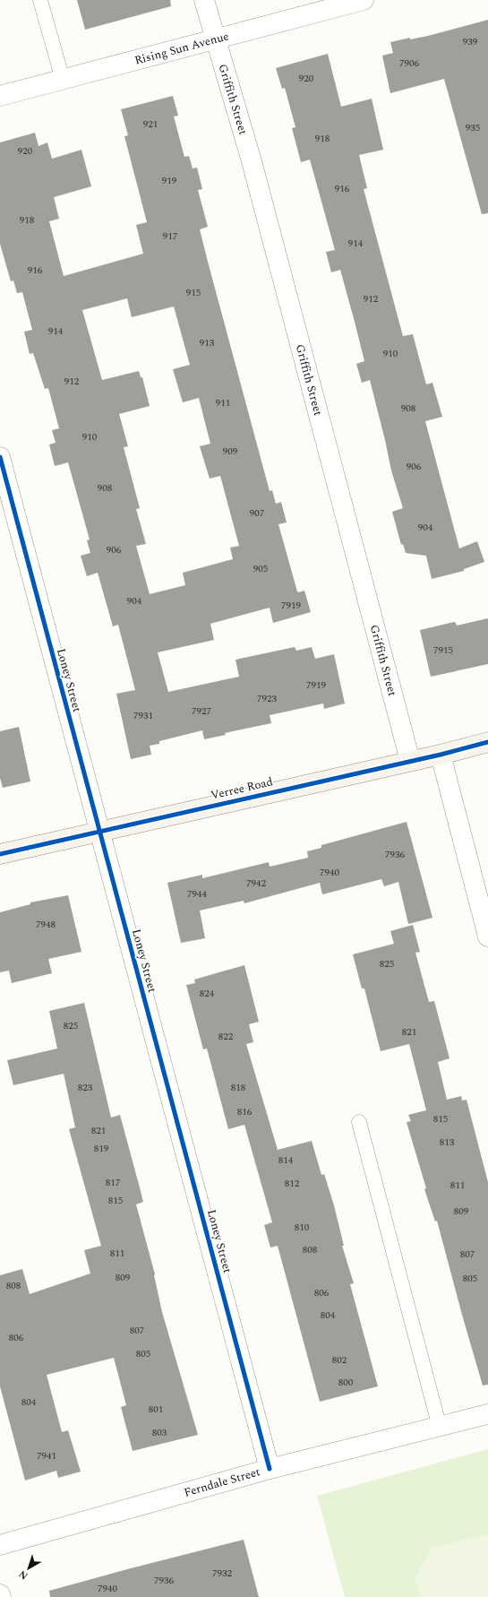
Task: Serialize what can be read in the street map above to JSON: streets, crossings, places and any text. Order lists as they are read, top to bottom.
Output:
{
  "streets": {
    "main road": ["Verree Road"],
    "street": [
      "Rising Sun Avenue",
      "Griffith Street",
      "Loney Street",
      "Ferndale Street"
    ]
  },
  "crossings": [
    ["Rising Sun Avenue", "Griffith Street"],
    ["Griffith Street", "Verree Road"],
    ["Loney Street", "Verree Road"],
    ["Loney Street", "Ferndale Street"]
  ],
  "house_numbers": [
    "939",
    "7906",
    "920",
    "921",
    "935",
    "918",
    "920",
    "919",
    "916",
    "918",
    "917",
    "914",
    "916",
    "915",
    "912",
    "914",
    "913",
    "910",
    "912",
    "911",
    "908",
    "910",
    "909",
    "906",
    "908",
    "907",
    "904",
    "906",
    "905",
    "904",
    "7919",
    "7915",
    "7919",
    "7923",
    "7927",
    "7931",
    "7936",
    "7940",
    "7942",
    "7944",
    "7948",
    "825",
    "824",
    "825",
    "821",
    "822",
    "823",
    "818",
    "816",
    "815",
    "821",
    "813",
    "819",
    "814",
    "817",
    "812",
    "811",
    "815",
    "809",
    "810",
    "808",
    "811",
    "807",
    "809",
    "805",
    "808",
    "806",
    "804",
    "807",
    "806",
    "805",
    "802",
    "800",
    "804",
    "801",
    "803",
    "7941",
    "7932",
    "7936",
    "7940"
  ],
  "north": "bottom left"
}
